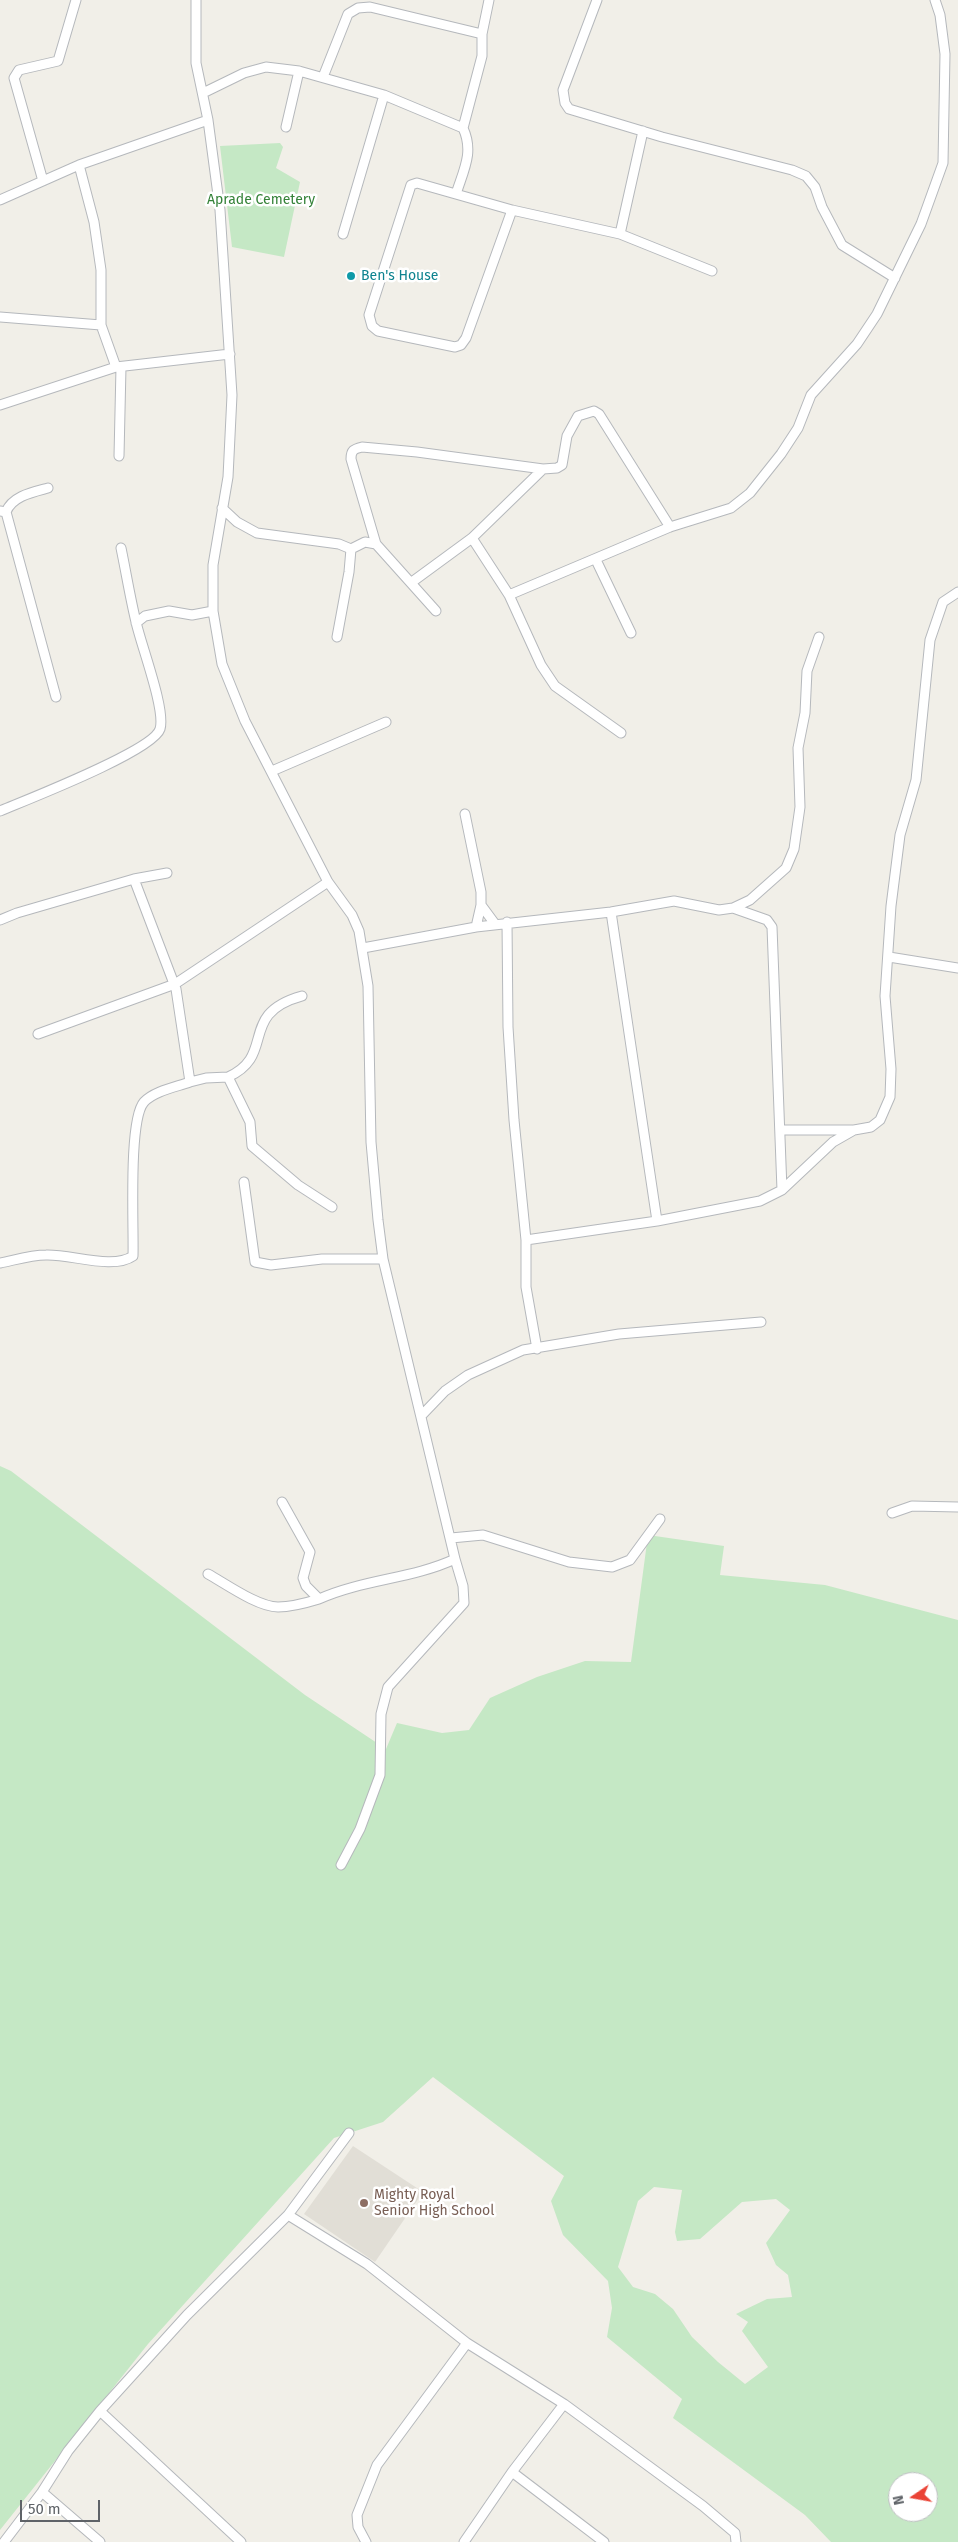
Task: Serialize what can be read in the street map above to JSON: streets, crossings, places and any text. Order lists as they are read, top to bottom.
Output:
{
  "parks": ["Aprade Cemetery"],
  "places": ["Ben's House", "Mighty Royal Senior High School"],
  "scale_bar": "50 m",
  "north": "left"
}
